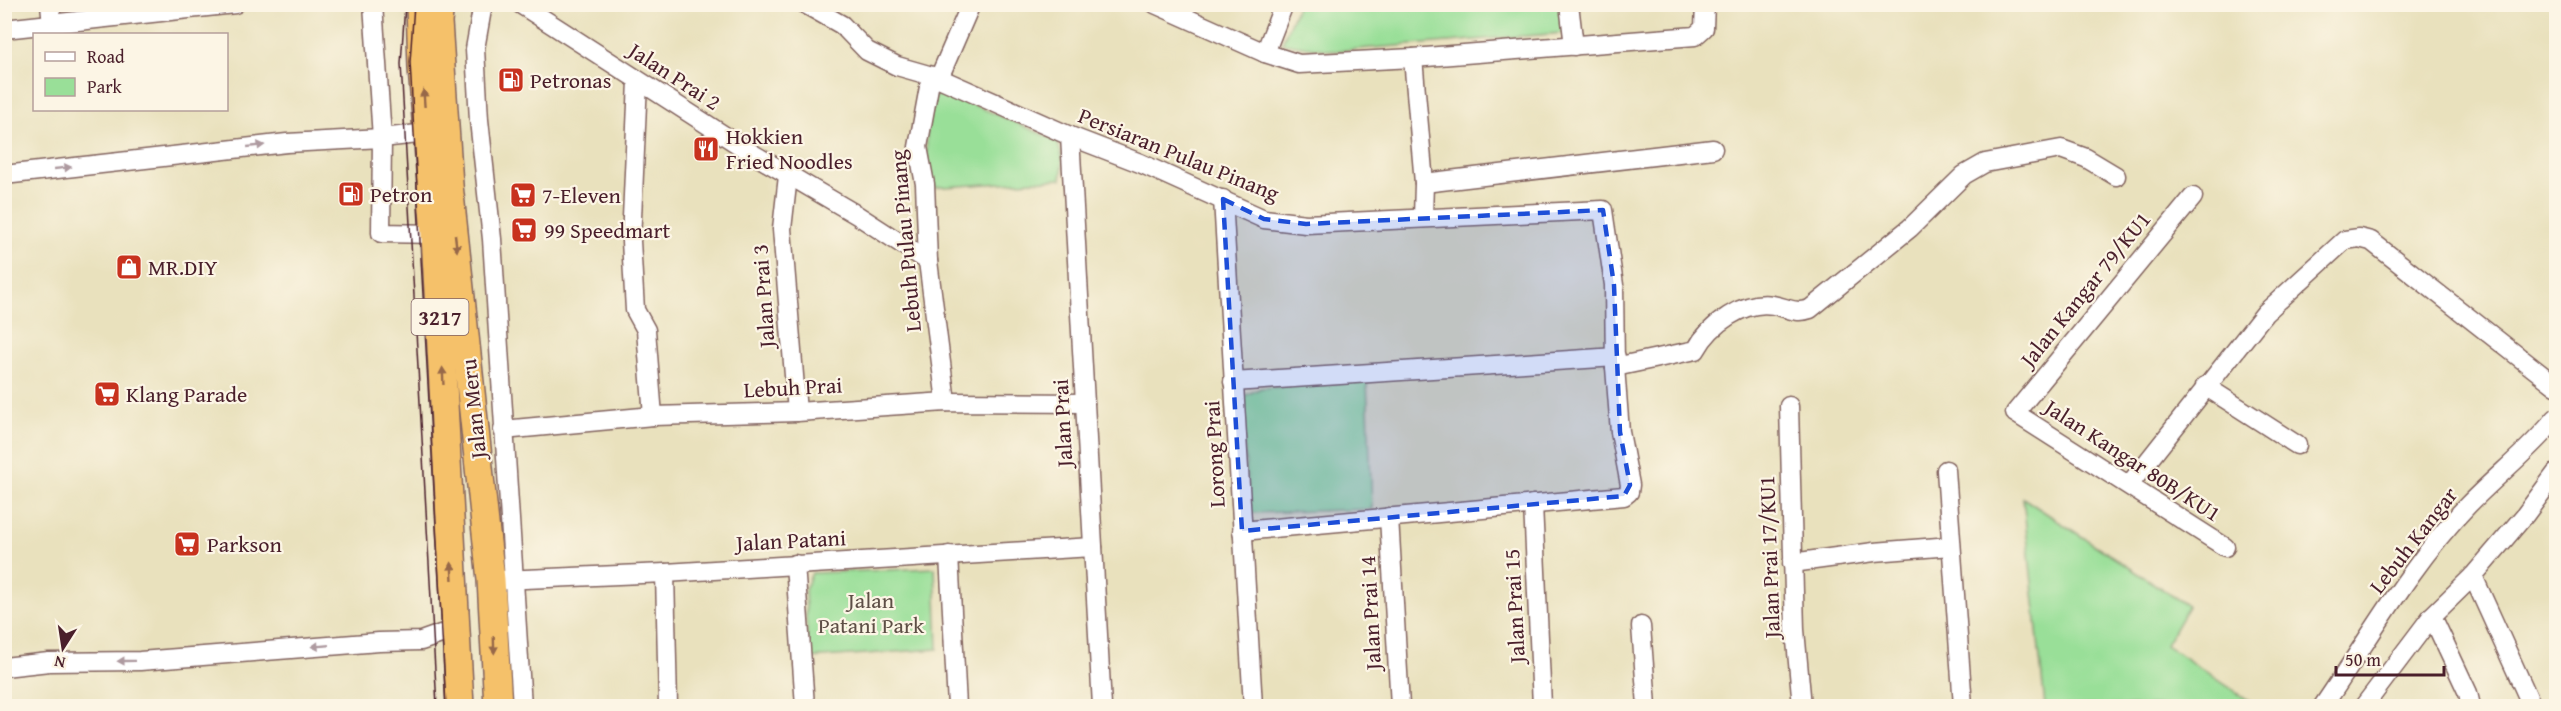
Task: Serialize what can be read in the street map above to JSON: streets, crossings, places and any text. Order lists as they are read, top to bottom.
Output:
{
  "streets": {
    "highway": ["3217", "Jalan Meru"],
    "street": [
      "Jalan Prai 2",
      "Persiaran Pulau Pinang",
      "Lebuh Pulau Pinang",
      "Jalan Kangar 79/KU1",
      "Jalan Prai 3",
      "Lebuh Prai",
      "Jalan Prai",
      "Lorong Prai",
      "Jalan Kangar 80B/KU1",
      "Jalan Patani",
      "Lebuh Kangar",
      "Jalan Prai 17/KU1",
      "Jalan Prai 15",
      "Jalan Prai 14"
    ]
  },
  "crossings": [
    ["Jalan Prai 2", "Lebuh Pulau Pinang"],
    ["Jalan Prai 2", "Jalan Prai 3"],
    ["Persiaran Pulau Pinang", "Lebuh Pulau Pinang"],
    ["Persiaran Pulau Pinang", "Jalan Prai"],
    ["Persiaran Pulau Pinang", "Lorong Prai"],
    ["Lebuh Pulau Pinang", "Lebuh Prai"],
    ["Jalan Kangar 79/KU1", "Jalan Kangar 80B/KU1"],
    ["Jalan Prai 3", "Lebuh Prai"],
    ["Lebuh Prai", "Jalan Prai"],
    ["Jalan Meru", "Jalan Patani"],
    ["Jalan Prai", "Jalan Patani"]
  ],
  "parks": ["Jalan Patani Park"],
  "places": {
    "fuel station": ["Petronas", "Petron"],
    "restaurant": ["Hokkien Fried Noodles"],
    "supermarket": [
      "7-Eleven",
      "99 Speedmart",
      "Klang Parade",
      "Parkson"
    ],
    "shop": ["MR.DIY"]
  },
  "legend": ["Road", "Park"],
  "scale_bar": "50 m",
  "north": "bottom"
}
